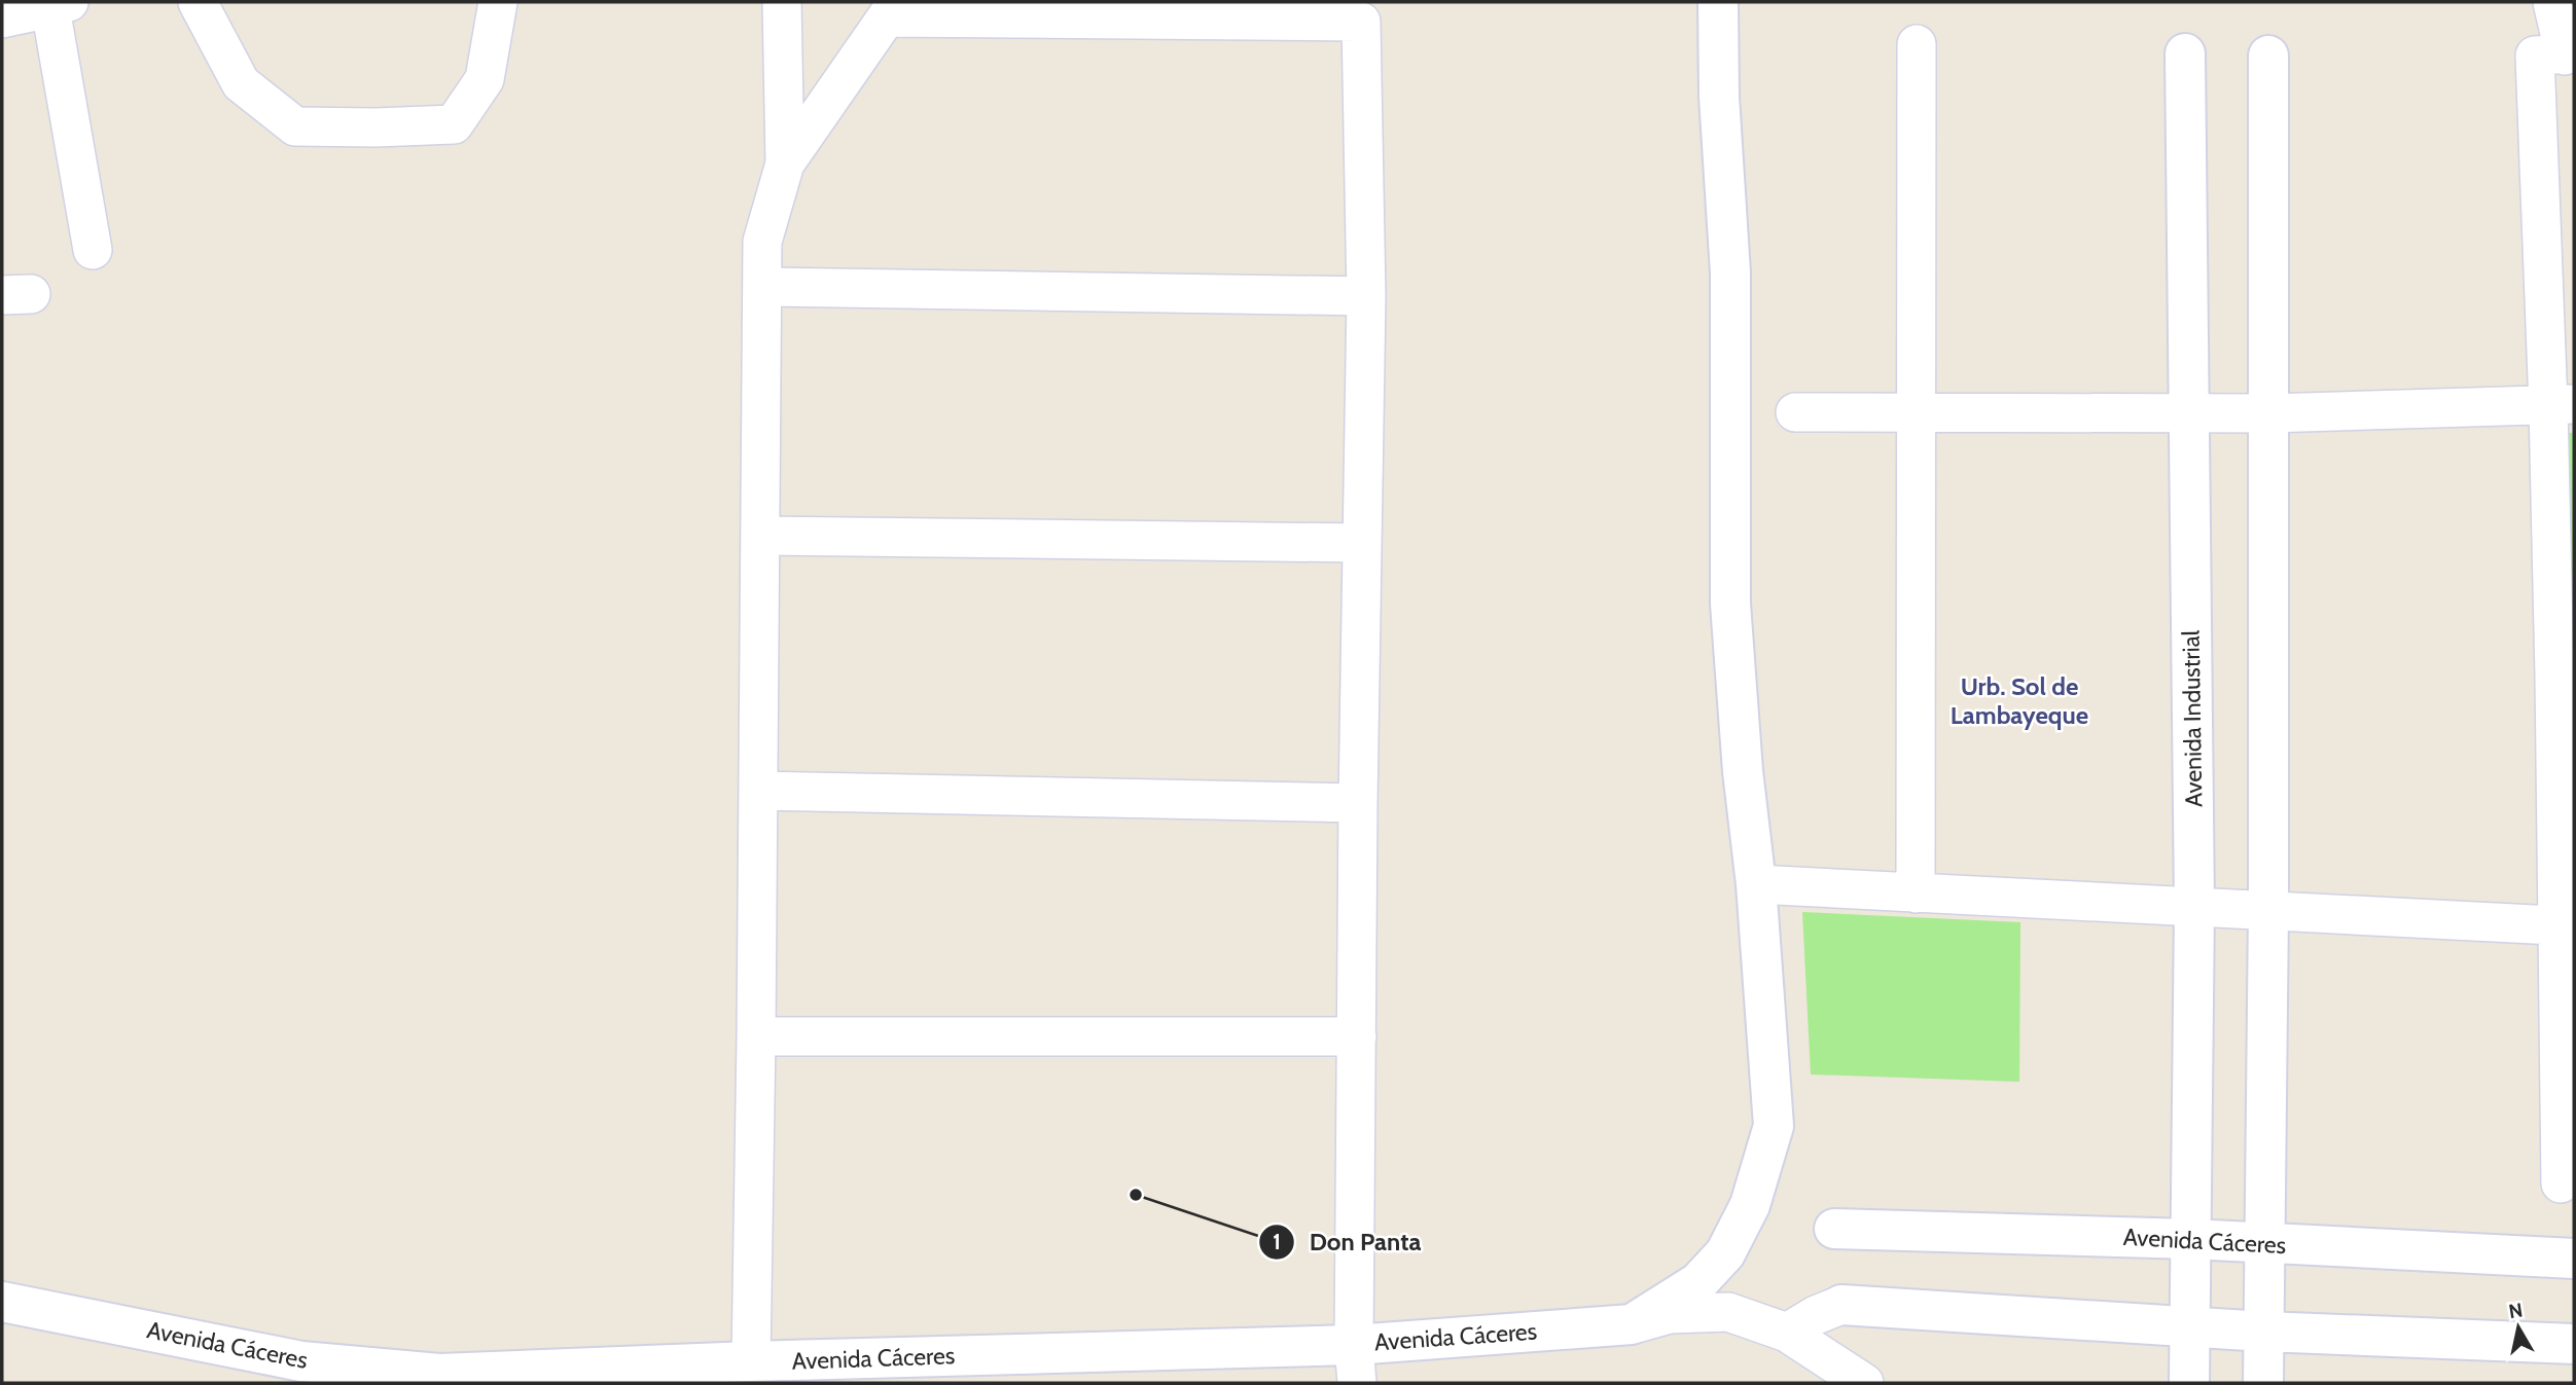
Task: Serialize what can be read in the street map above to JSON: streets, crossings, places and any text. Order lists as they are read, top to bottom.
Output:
{
  "streets": {
    "street": ["Avenida Industrial", "Avenida Cáceres"]
  },
  "crossings": [
    ["Avenida Industrial", "Avenida Cáceres"]
  ],
  "districts": ["Urb. Sol de Lambayeque"],
  "places": ["Don Panta"],
  "north": "top"
}
